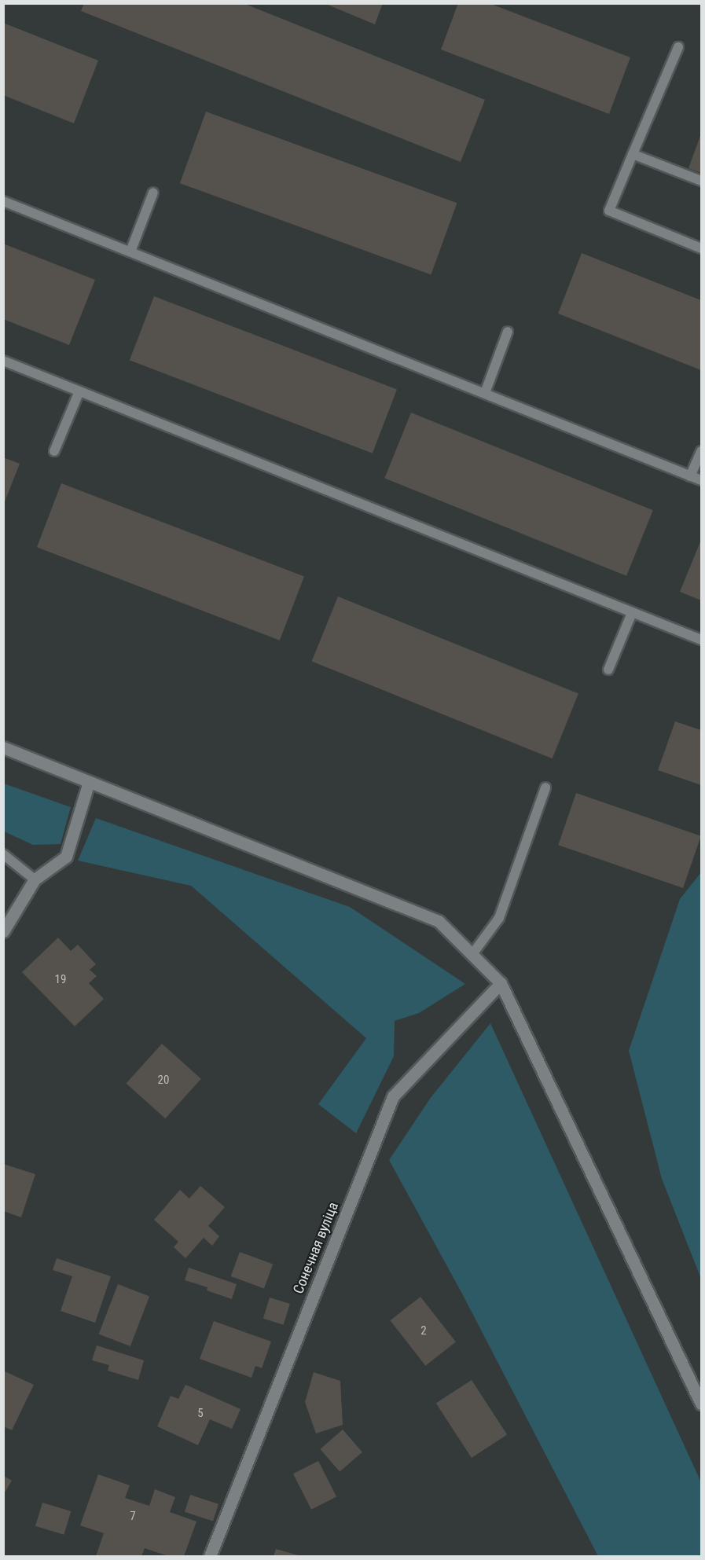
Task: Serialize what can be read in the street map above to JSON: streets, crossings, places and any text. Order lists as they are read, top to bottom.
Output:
{
  "streets": {
    "main road": ["Сонечная вуліца"]
  },
  "house_numbers": [
    "19",
    "20",
    "2",
    "5",
    "7"
  ]
}
